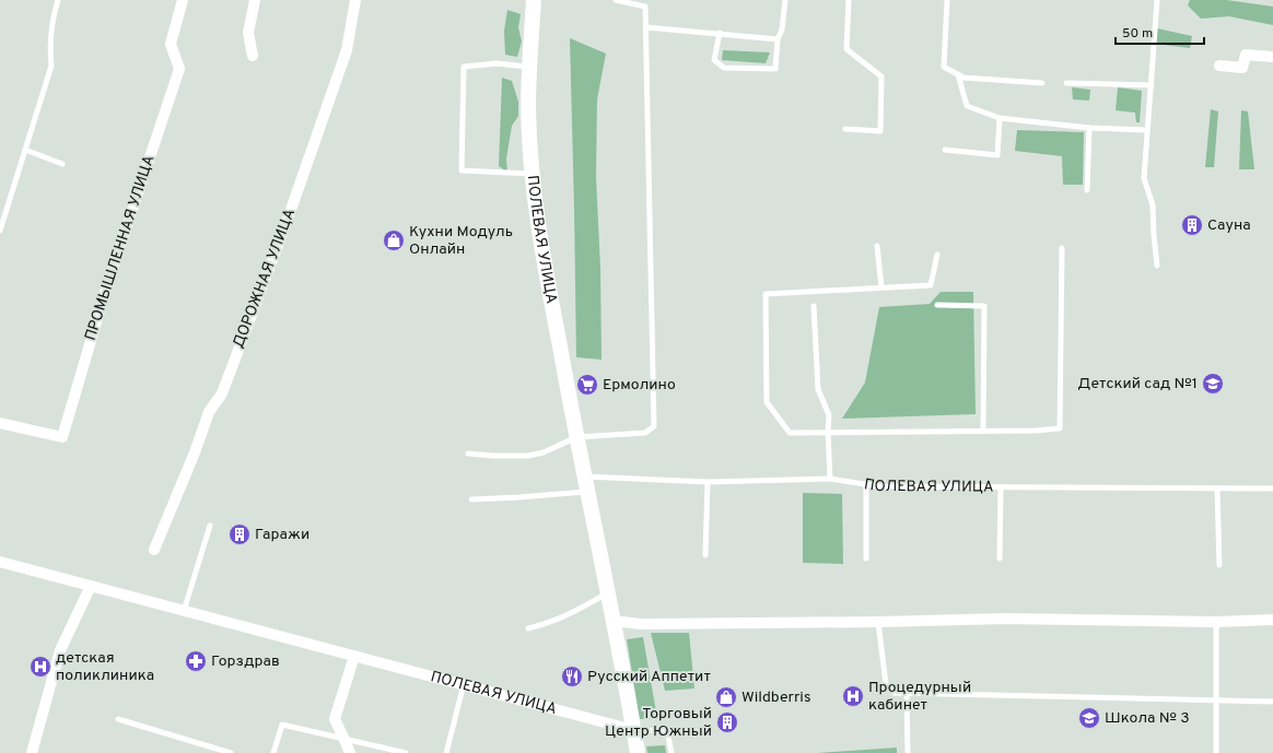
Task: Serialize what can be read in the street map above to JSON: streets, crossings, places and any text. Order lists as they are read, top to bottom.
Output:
{
  "streets": {
    "main road": ["ПОЛЕВАЯ УЛИЦА"],
    "street": ["ПРОМЫШЛЕННАЯ УЛИЦА", "ДОРОЖНАЯ УЛИЦА"]
  },
  "places": {
    "building": ["Сауна", "Гаражи", "Торговый Центр Южный"],
    "shop": ["Кухни Модуль Онлайн", "Wildberris"],
    "school or university": ["Детский сад №1", "Школа № 3"],
    "supermarket": ["Ермолино"],
    "pharmacy": ["Горздрав"],
    "hospital": ["детская поликлиника", "Процедурный кабинет"],
    "restaurant": ["Русский Аппетит"]
  },
  "scale_bar": "50 m"
}
